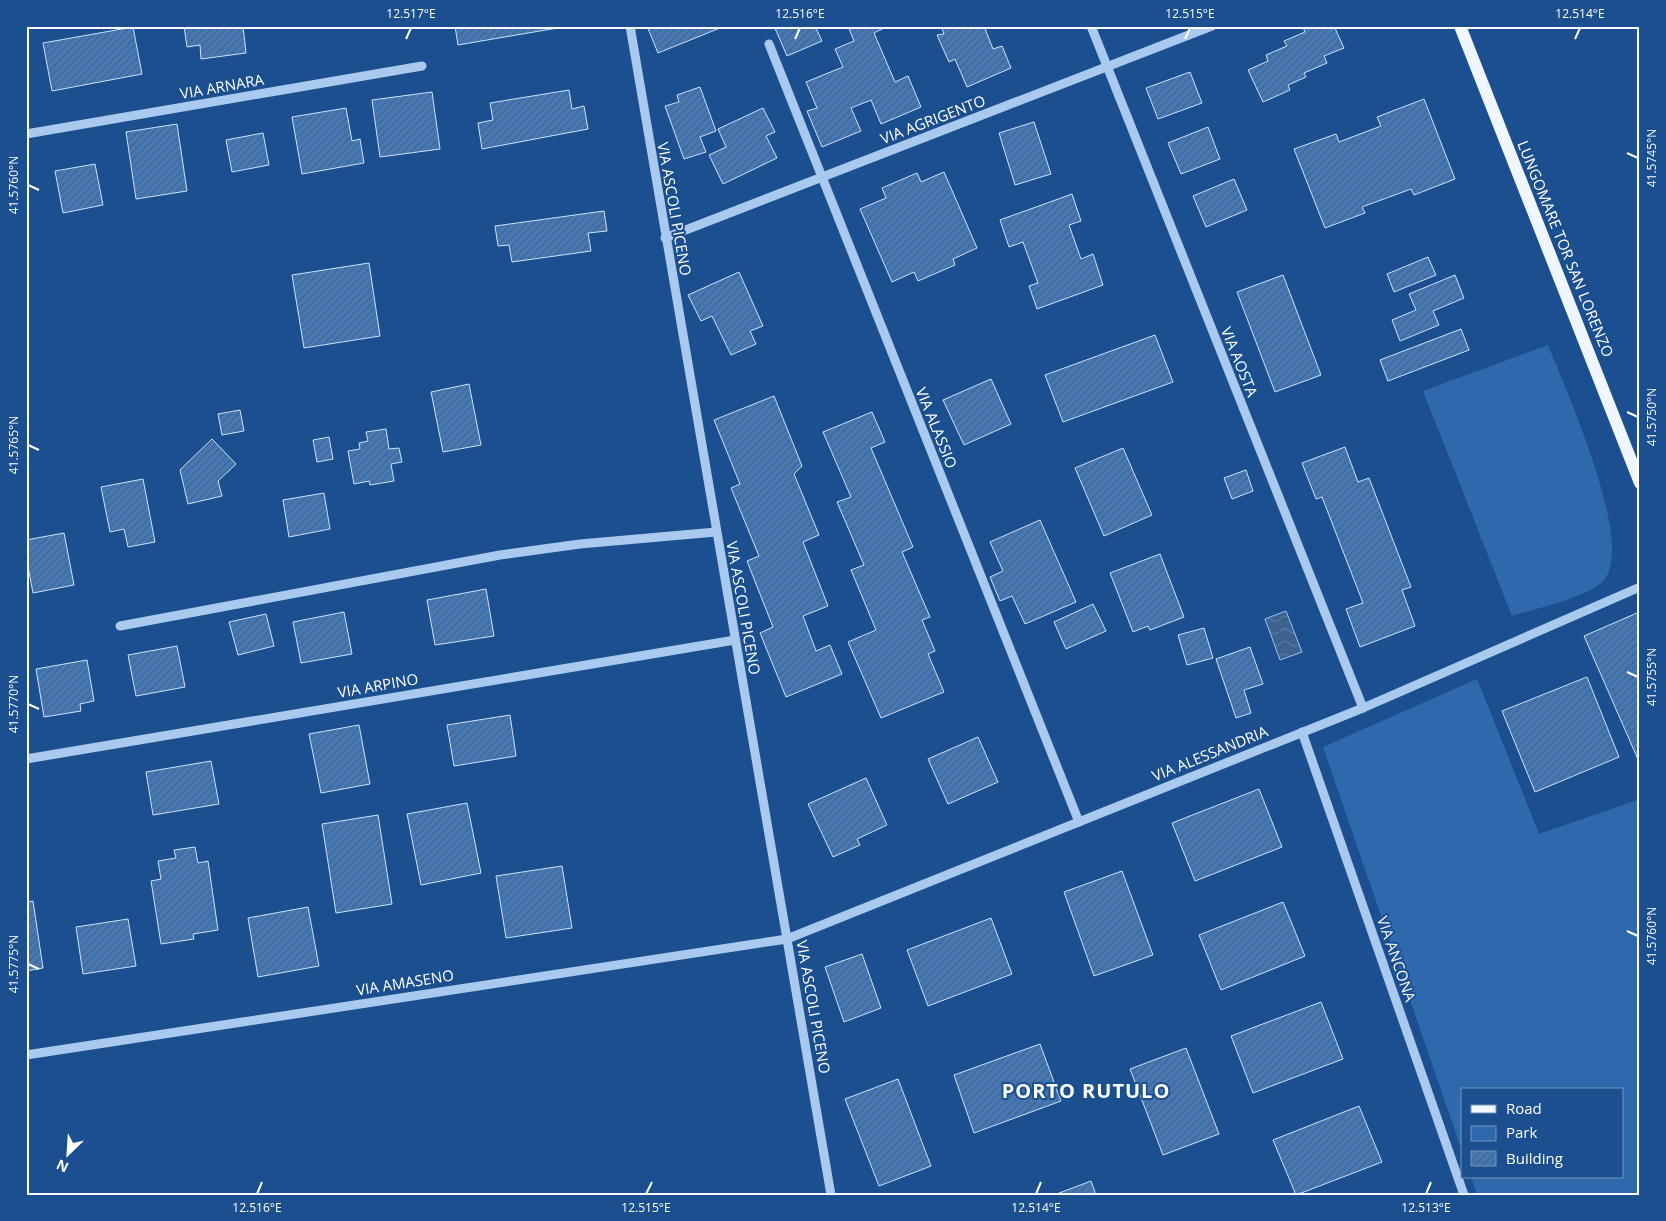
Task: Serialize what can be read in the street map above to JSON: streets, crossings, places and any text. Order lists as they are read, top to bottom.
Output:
{
  "streets": {
    "main road": ["LUNGOMARE TOR SAN LORENZO"],
    "street": [
      "VIA ARNARA",
      "VIA AGRIGENTO",
      "VIA ASCOLI PICENO",
      "VIA AOSTA",
      "VIA ALASSIO",
      "VIA ARPINO",
      "VIA ALESSANDRIA",
      "VIA ANCONA",
      "VIA AMASENO"
    ]
  },
  "crossings": [
    ["VIA AGRIGENTO", "VIA ASCOLI PICENO"],
    ["VIA AGRIGENTO", "VIA AOSTA"],
    ["VIA AGRIGENTO", "VIA ALASSIO"],
    ["VIA ASCOLI PICENO", "VIA ARPINO"],
    ["VIA ASCOLI PICENO", "VIA ALESSANDRIA"],
    ["VIA ASCOLI PICENO", "VIA AMASENO"],
    ["VIA AOSTA", "VIA ALESSANDRIA"],
    ["VIA ALASSIO", "VIA ALESSANDRIA"],
    ["VIA ALESSANDRIA", "VIA ANCONA"],
    ["VIA ALESSANDRIA", "VIA AMASENO"]
  ],
  "districts": ["PORTO RUTULO"],
  "legend": ["Road", "Park", "Building"],
  "north": "bottom left",
  "coordinates": [
    "12.517°E",
    "12.516°E",
    "12.515°E",
    "12.514°E",
    "41.5745°N",
    "41.5760°N",
    "41.5750°N",
    "41.5765°N",
    "41.5755°N",
    "41.5770°N",
    "41.5775°N",
    "12.513°E"
  ]
}
